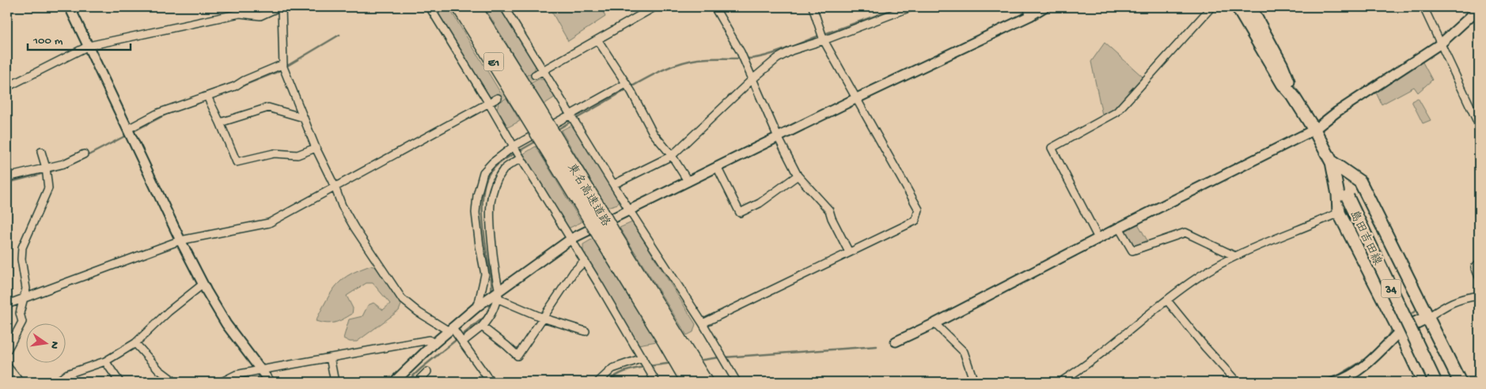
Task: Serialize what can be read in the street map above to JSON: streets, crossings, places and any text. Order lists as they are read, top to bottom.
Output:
{
  "streets": {
    "highway": ["E1", "東名高速道路"],
    "main road": ["島田吉田線", "34"]
  },
  "scale_bar": "100 m",
  "north": "right"
}
